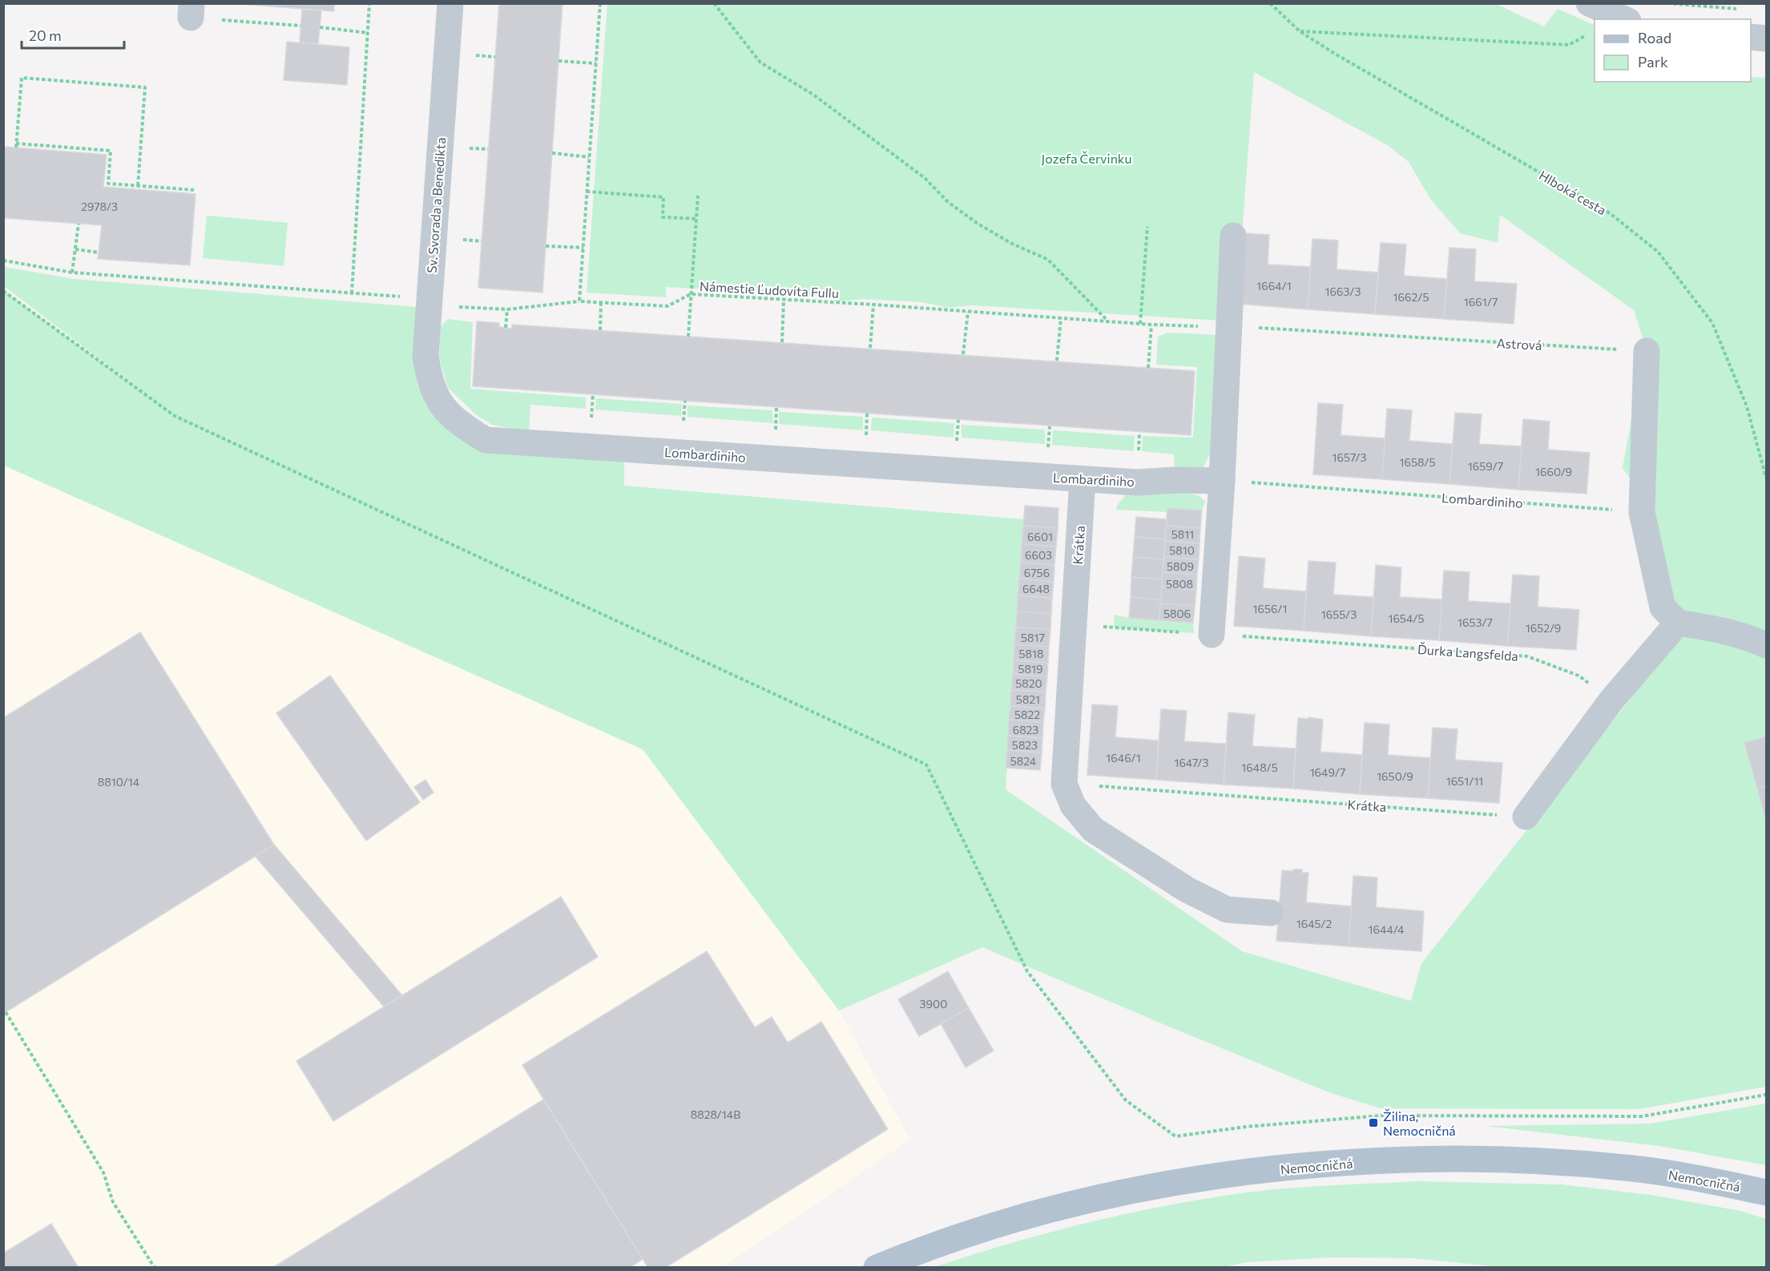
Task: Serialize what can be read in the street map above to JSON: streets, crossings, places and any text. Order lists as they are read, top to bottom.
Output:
{
  "streets": {
    "main road": ["Nemocničná"],
    "street": ["Sv. Svorada a Benedikta", "Lombardiniho", "Krátka"],
    "path": [
      "Hlboká cesta",
      "Námestie Ľudovíta Fullu",
      "Astrová",
      "Ďurka Langsfelda"
    ]
  },
  "crossings": [
    ["Sv. Svorada a Benedikta", "Námestie Ľudovíta Fullu"],
    ["Sv. Svorada a Benedikta", "Lombardiniho"],
    ["Lombardiniho", "Krátka"],
    ["Krátka", "Ďurka Langsfelda"]
  ],
  "parks": ["Jozefa Červinku"],
  "places": {
    "transit": ["Žilina, Nemocničná"]
  },
  "house_numbers": [
    "2978/3",
    "1664/1",
    "1663/3",
    "1662/5",
    "1661/7",
    "1657/3",
    "1658/5",
    "1659/7",
    "1660/9",
    "5811",
    "6601",
    "5810",
    "6603",
    "5809",
    "6756",
    "5808",
    "6648",
    "1656/1",
    "5806",
    "1655/3",
    "1654/5",
    "1653/7",
    "1652/9",
    "5817",
    "5818",
    "5819",
    "5820",
    "5821",
    "5822",
    "6823",
    "5823",
    "1646/1",
    "5824",
    "1647/3",
    "1648/5",
    "1649/7",
    "1650/9",
    "1651/11",
    "8810/14",
    "1645/2",
    "1644/4",
    "3900",
    "8828/14B"
  ],
  "legend": ["Road", "Park"],
  "scale_bar": "20 m"
}
